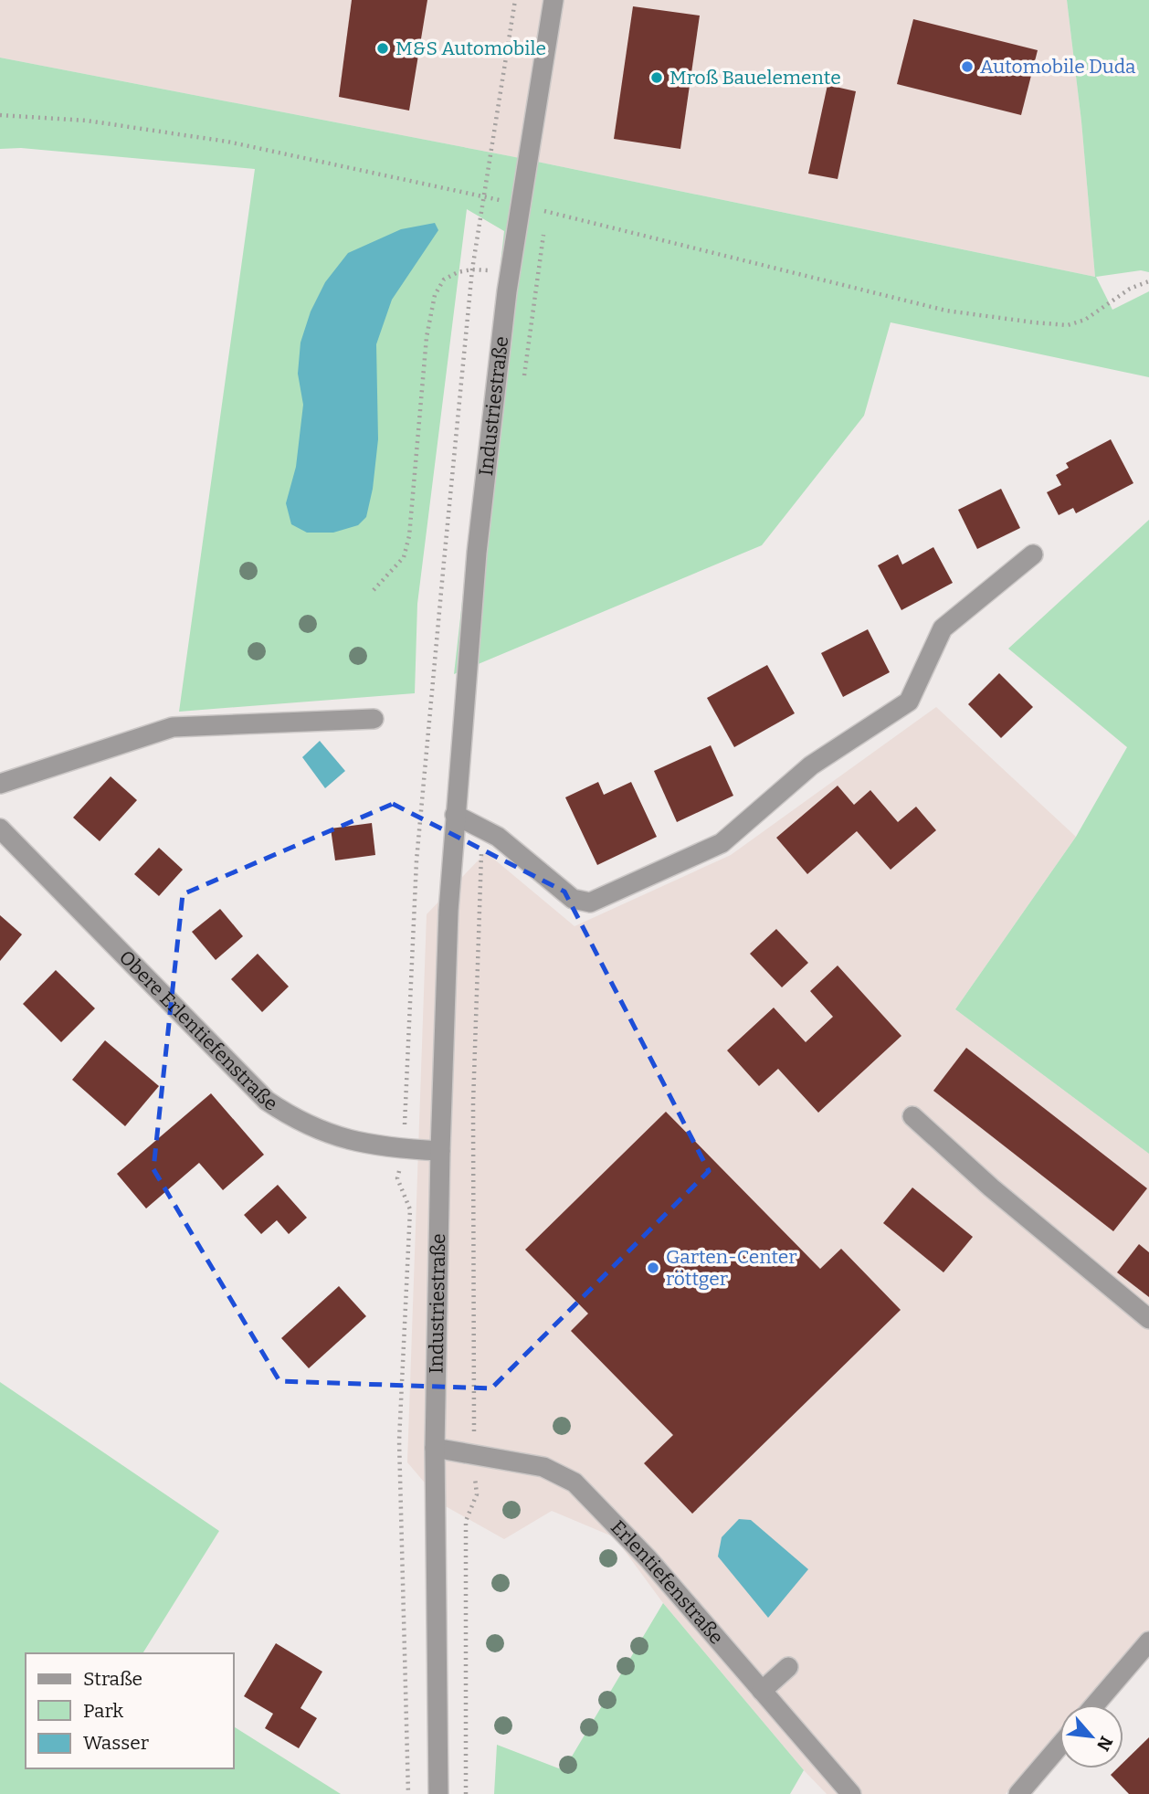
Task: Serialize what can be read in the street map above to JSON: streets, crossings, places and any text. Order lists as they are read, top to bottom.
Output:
{
  "streets": {
    "street": ["Industriestraße", "Obere Erlentiefenstraße", "Erlentiefenstraße"]
  },
  "crossings": [
    ["Industriestraße", "Obere Erlentiefenstraße"],
    ["Industriestraße", "Erlentiefenstraße"]
  ],
  "places": [
    "M&S Automobile",
    "Automobile Duda",
    "Mroß Bauelemente",
    "Garten-Center röttger"
  ],
  "legend": ["Straße", "Park", "Wasser"],
  "north": "bottom right"
}
